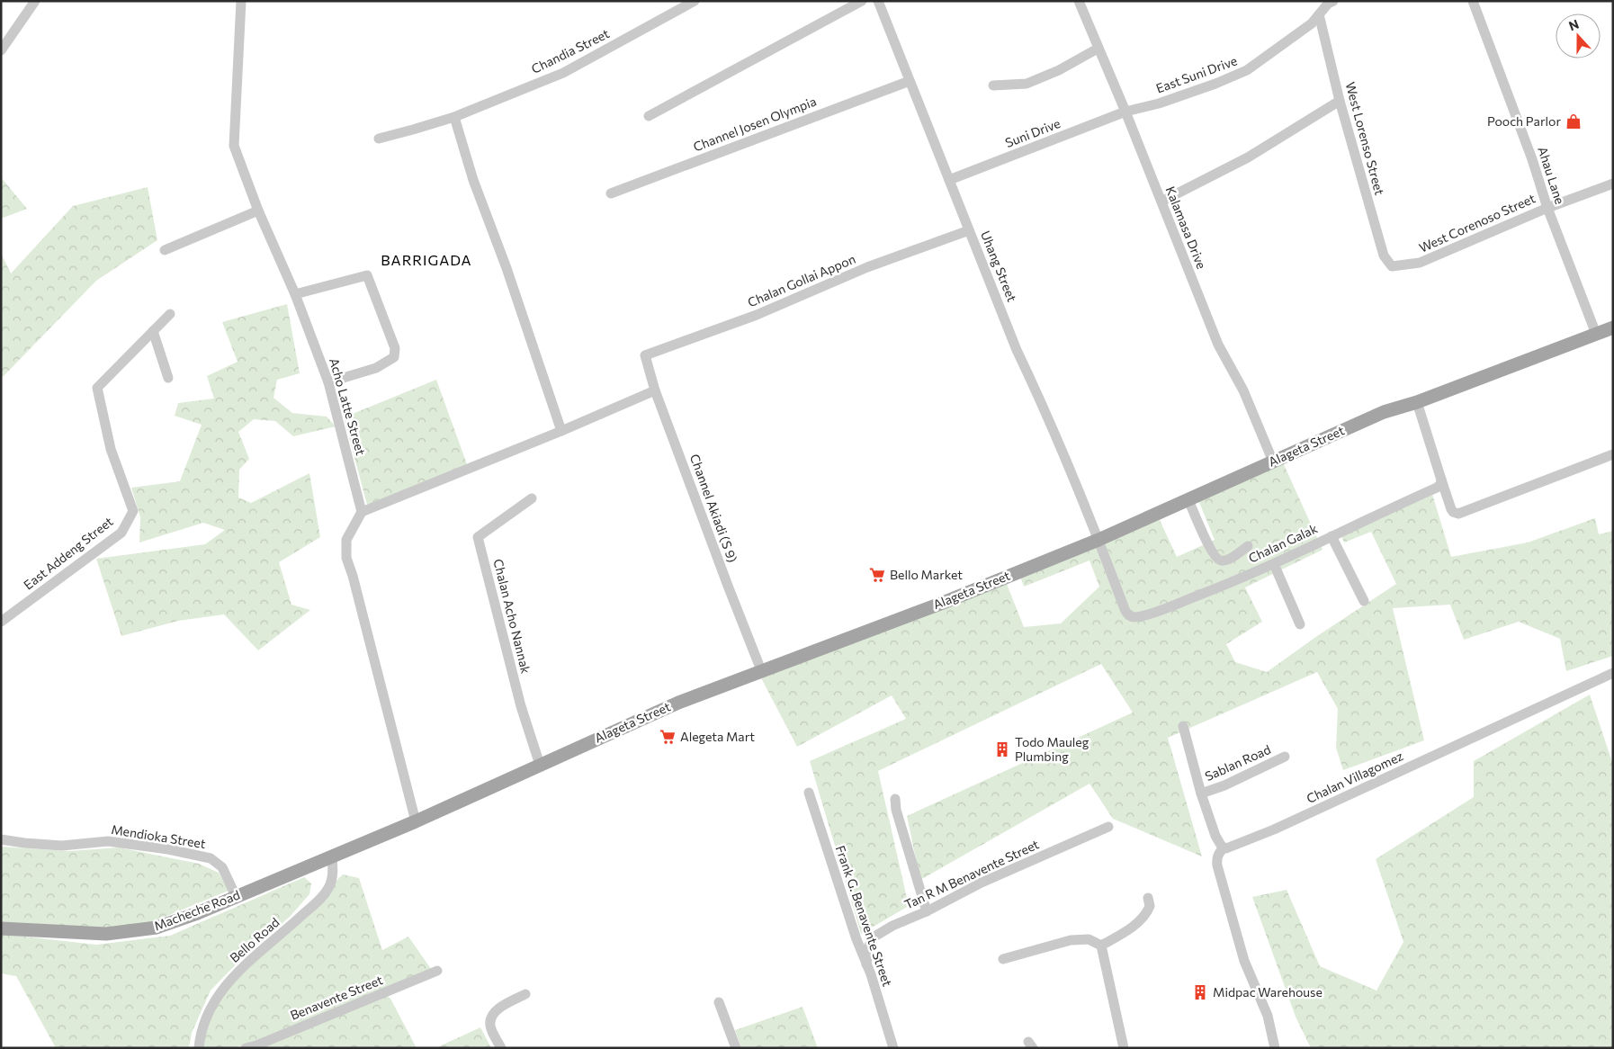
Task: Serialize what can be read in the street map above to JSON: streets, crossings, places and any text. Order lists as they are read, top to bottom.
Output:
{
  "streets": {
    "main road": ["Alageta Street", "Macheche Road"],
    "street": [
      "Chandia Street",
      "East Suni Drive",
      "Channel Josen Olympia",
      "Suni Drive",
      "West Lorenso Street",
      "Ahau Lane",
      "West Corenoso Street",
      "Kalamasa Drive",
      "Uhang Street",
      "Chalan Gollai Appon",
      "Acho Latte Street",
      "Channel Akiadi (S 9)",
      "Chalan Galak",
      "East Addeng Street",
      "Chalan Acho Nannak",
      "Sablan Road",
      "Chalan Villagomez",
      "Mendioka Street",
      "Tan R M Benavente Street",
      "Frank G. Benavente Street",
      "Bello Road",
      "Benavente Street"
    ]
  },
  "crossings": [
    ["East Suni Drive", "Suni Drive"],
    ["East Suni Drive", "West Lorenso Street"],
    ["East Suni Drive", "Kalamasa Drive"],
    ["Channel Josen Olympia", "Uhang Street"],
    ["Suni Drive", "Kalamasa Drive"],
    ["Suni Drive", "Uhang Street"],
    ["West Lorenso Street", "West Corenoso Street"],
    ["Ahau Lane", "West Corenoso Street"],
    ["Ahau Lane", "Alageta Street"],
    ["Kalamasa Drive", "Alageta Street"],
    ["Uhang Street", "Chalan Gollai Appon"],
    ["Uhang Street", "Alageta Street"],
    ["Uhang Street", "Chalan Galak"],
    ["Chalan Gollai Appon", "Channel Akiadi (S 9)"],
    ["Alageta Street", "Channel Akiadi (S 9)"],
    ["Alageta Street", "Chalan Galak"],
    ["Alageta Street", "Chalan Acho Nannak"],
    ["Alageta Street", "Macheche Road"],
    ["Alageta Street", "Bello Road"],
    ["Mendioka Street", "Macheche Road"],
    ["Tan R M Benavente Street", "Frank G. Benavente Street"],
    ["Macheche Road", "Bello Road"]
  ],
  "districts": ["BARRIGADA"],
  "places": {
    "shop": ["Pooch Parlor"],
    "supermarket": ["Bello Market", "Alegeta Mart"],
    "building": ["Todo Mauleg Plumbing", "Midpac Warehouse"]
  },
  "north": "top"
}
